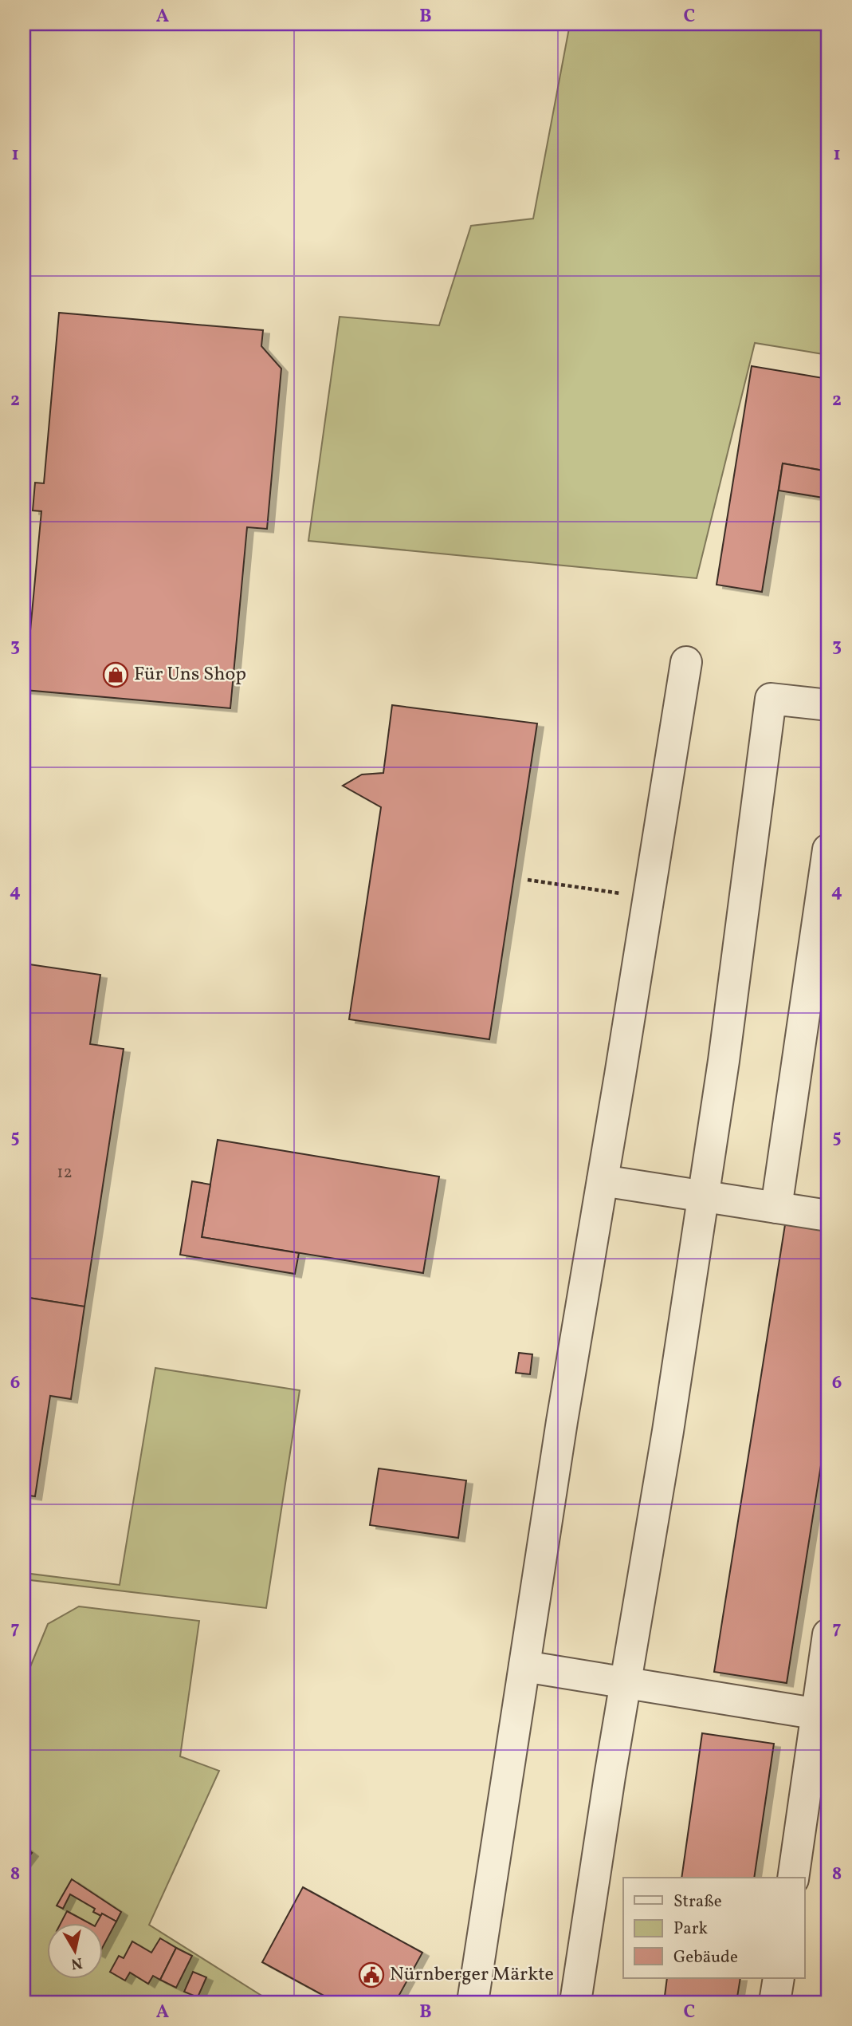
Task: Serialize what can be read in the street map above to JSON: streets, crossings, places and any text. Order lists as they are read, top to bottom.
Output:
{
  "places": {
    "shop": ["Für Uns Shop"],
    "public building": ["Nürnberger Märkte"]
  },
  "house_numbers": ["12"],
  "legend": ["Straße", "Park", "Gebäude"],
  "north": "bottom",
  "grid": {
    "columns": ["A", "B", "C"],
    "rows": [
      "1",
      "2",
      "3",
      "4",
      "5",
      "6",
      "7",
      "8"
    ]
  }
}
